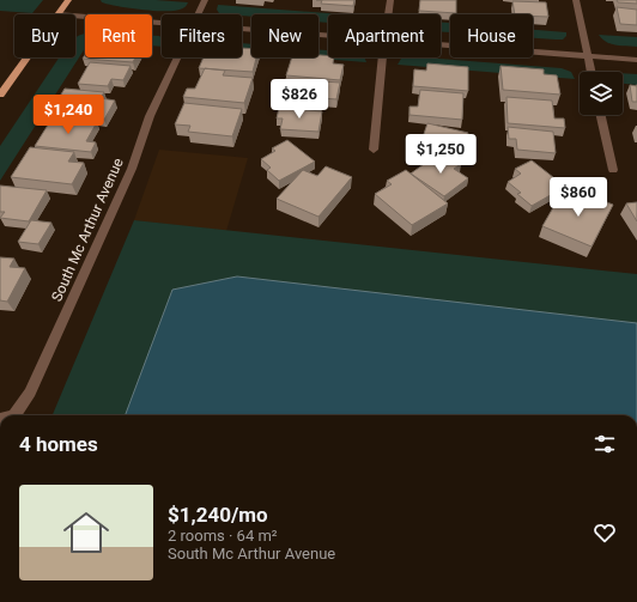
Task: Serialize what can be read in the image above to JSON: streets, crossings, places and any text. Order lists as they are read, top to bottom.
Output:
{
  "streets": {
    "street": ["South Mc Arthur Avenue"]
  },
  "page": {
    "chip": [
      "Buy",
      "Rent",
      "Filters",
      "New",
      "Apartment",
      "House"
    ],
    "price": [
      "$826",
      "$1,240",
      "$1,250",
      "$860"
    ],
    "heading": "4 homes",
    "list": [
      {
        "name": "$1,240/mo",
        "note": "2 rooms · 64 m² · South Mc Arthur Avenue"
      }
    ]
  }
}
